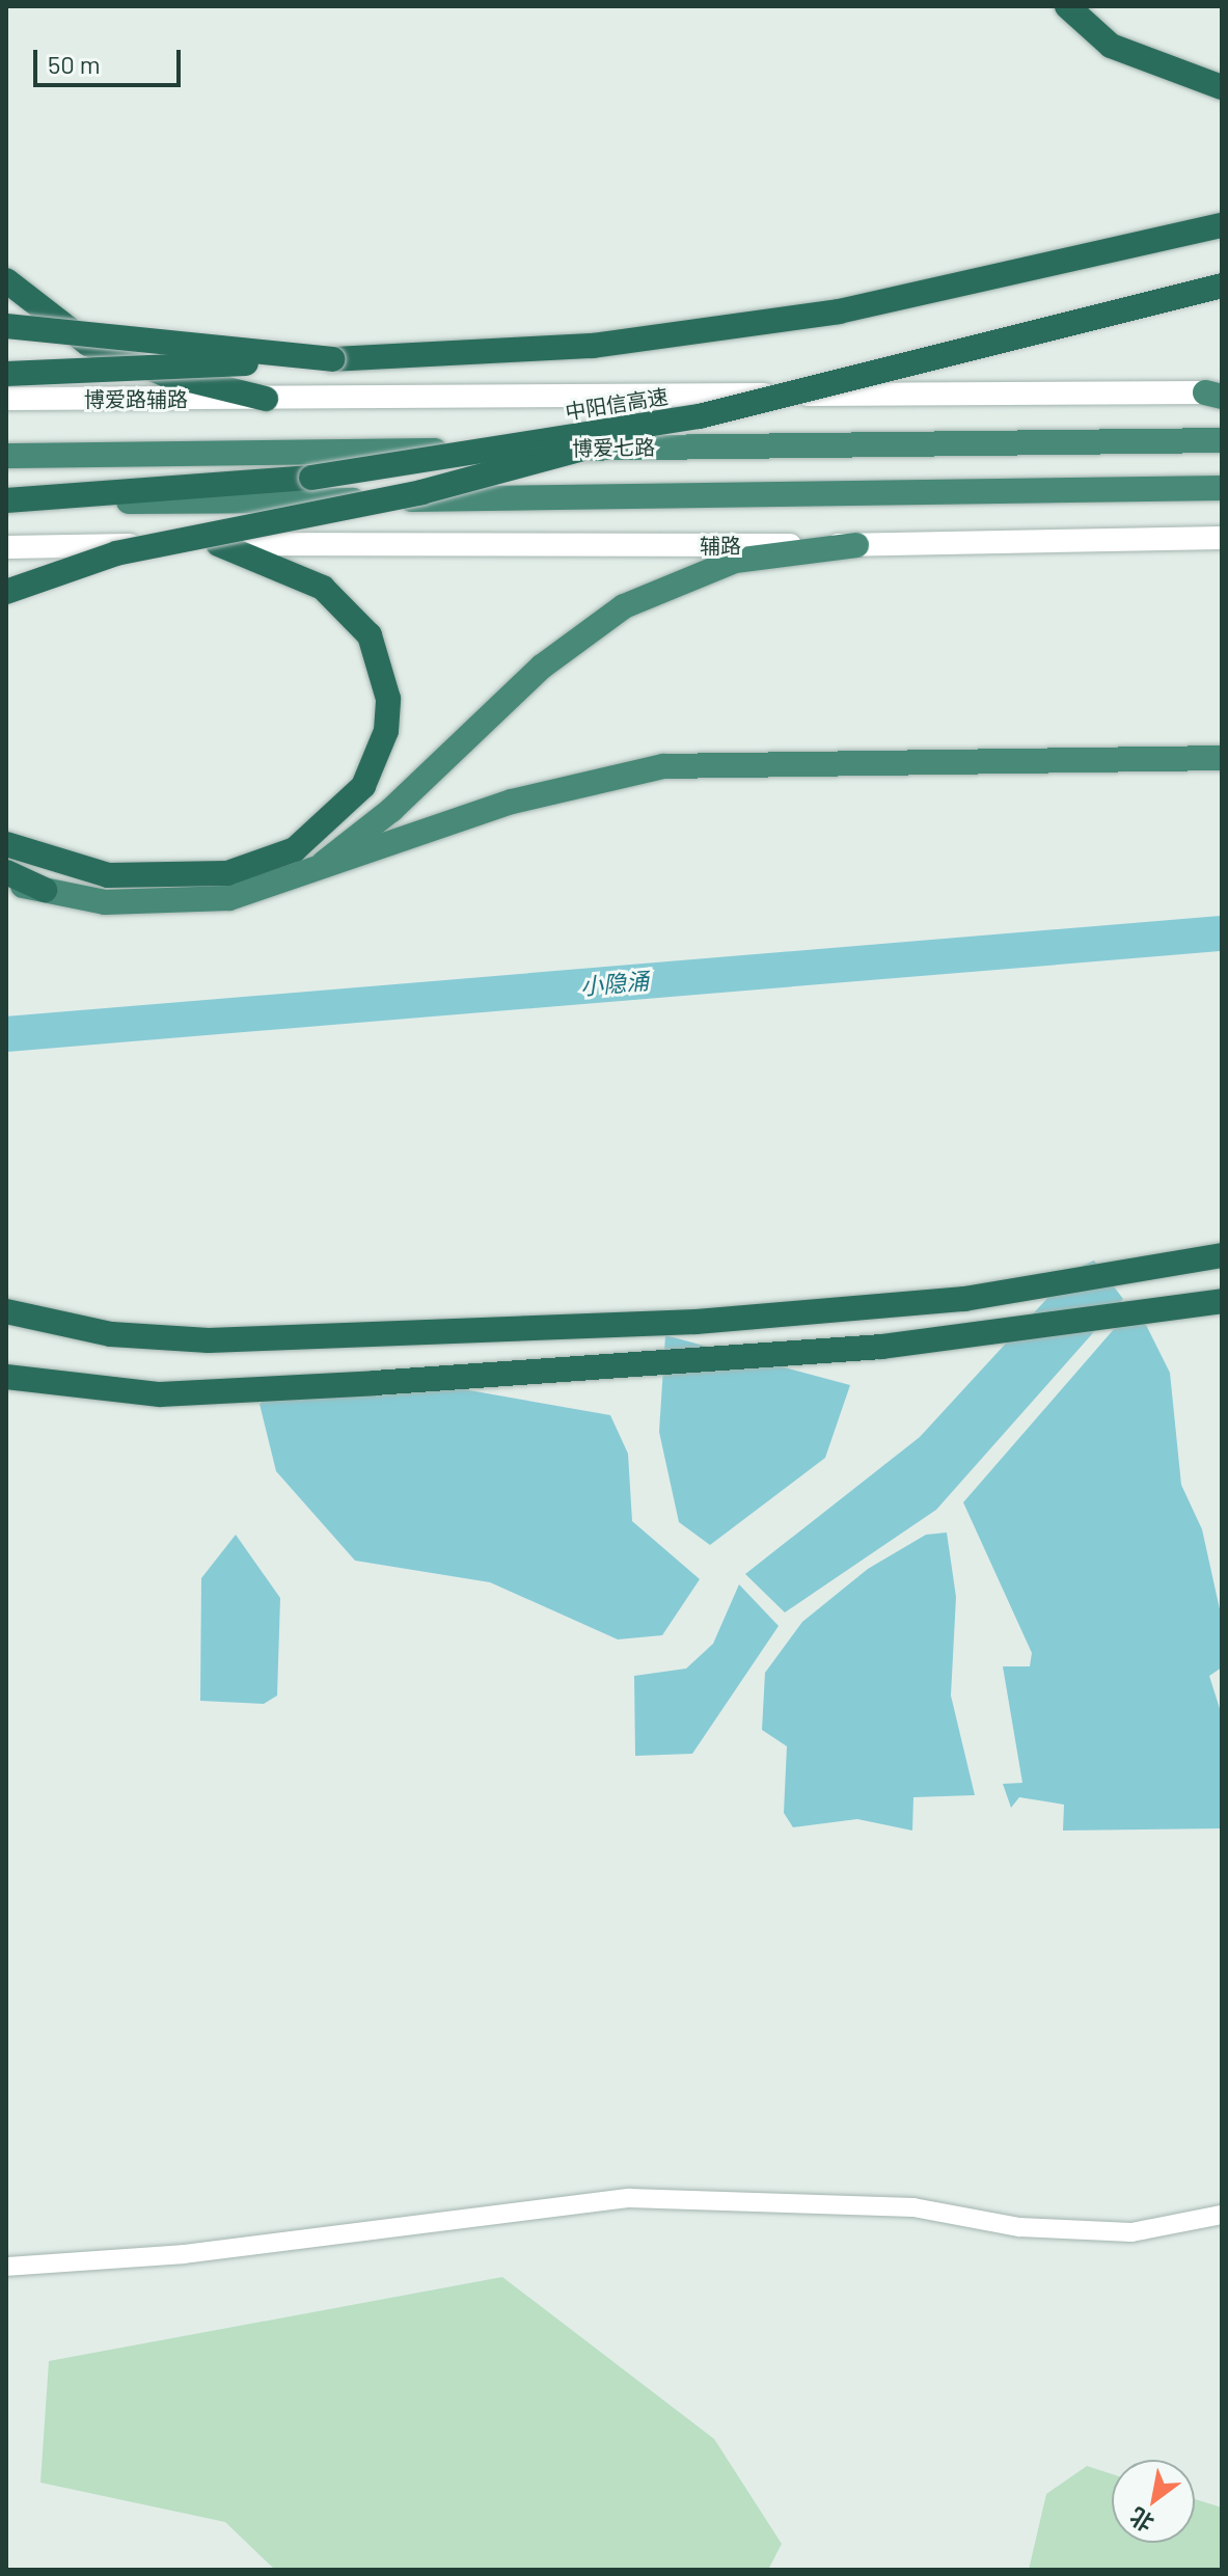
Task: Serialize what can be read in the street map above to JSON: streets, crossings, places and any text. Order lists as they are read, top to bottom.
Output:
{
  "streets": {
    "highway": ["中阳信高速", "博爱七路"],
    "street": ["博爱路辅路", "辅路"]
  },
  "water": ["小隐涌"],
  "scale_bar": "50 m",
  "north": "bottom left"
}
